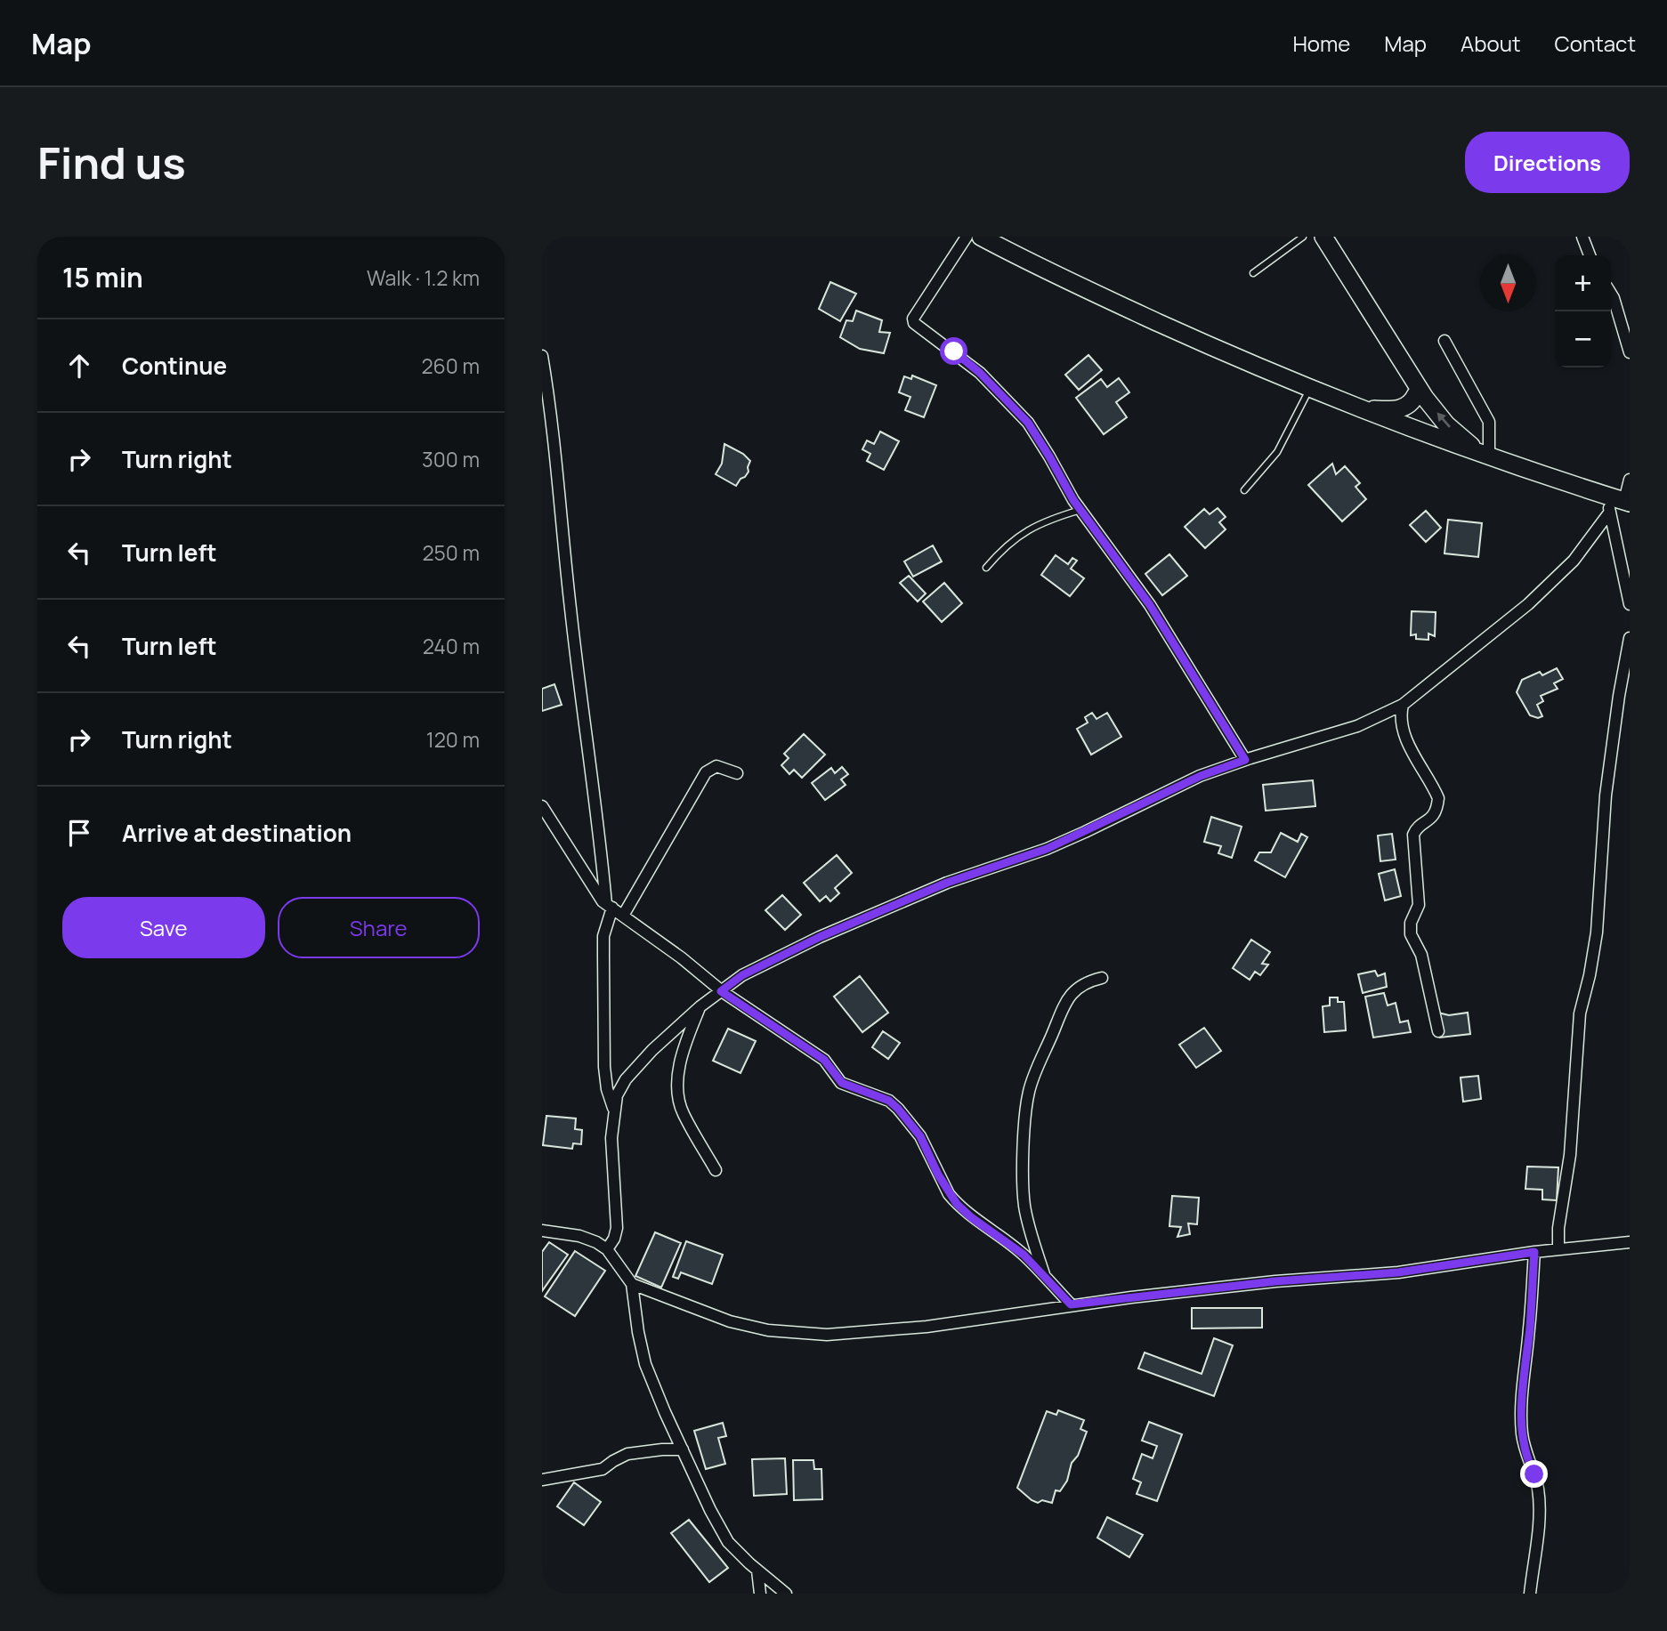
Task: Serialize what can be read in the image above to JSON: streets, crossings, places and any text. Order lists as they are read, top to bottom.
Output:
{
  "north": "bottom",
  "page": {
    "header": "Map",
    "nav": [
      "Home",
      "Map",
      "About",
      "Contact"
    ],
    "buttons": [
      "Directions",
      ["Save", "Share"]
    ],
    "title": "Find us",
    "heading": ["15 min", "Walk · 1.2 km"],
    "map_buttons": ["+", "−"],
    "list": [
      ["Continue", "260 m"],
      ["Turn right", "300 m"],
      ["Turn left", "250 m"],
      ["Turn left", "240 m"],
      ["Turn right", "120 m"],
      "Arrive at destination"
    ]
  }
}
